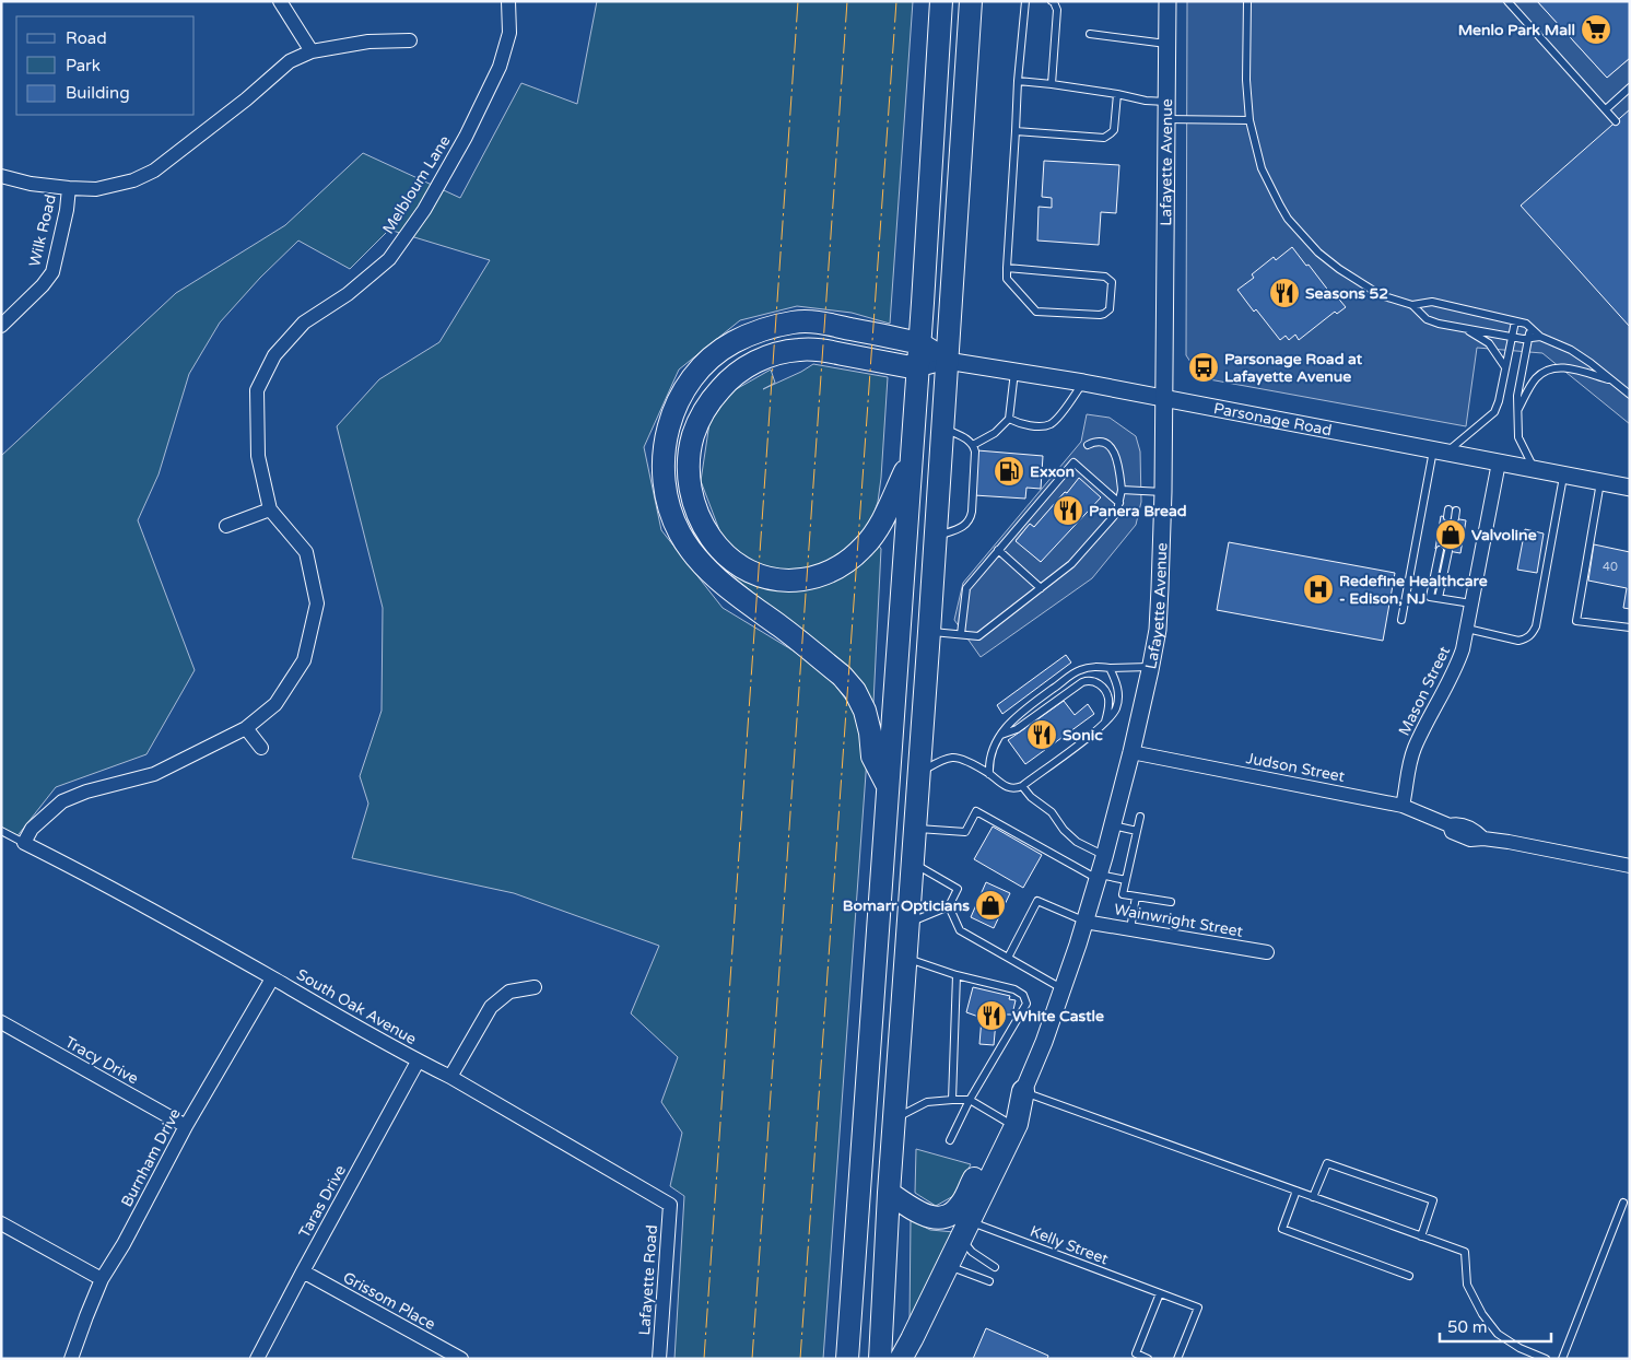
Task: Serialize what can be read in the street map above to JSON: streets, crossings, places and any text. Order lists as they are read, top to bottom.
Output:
{
  "streets": {
    "street": [
      "Lafayette Avenue",
      "Melbloum Lane",
      "Wilk Road",
      "Parsonage Road",
      "Mason Street",
      "Judson Street",
      "Wainwright Street",
      "South Oak Avenue",
      "Tracy Drive",
      "Burnham Drive",
      "Taras Drive",
      "Lafayette Road",
      "Grissom Place"
    ],
    "lane": ["Kelly Street"]
  },
  "crossings": [
    ["Lafayette Avenue", "Parsonage Road"],
    ["Lafayette Avenue", "Judson Street"],
    ["Lafayette Avenue", "Wainwright Street"],
    ["Melbloum Lane", "South Oak Avenue"],
    ["Parsonage Road", "Mason Street"],
    ["Mason Street", "Judson Street"],
    ["South Oak Avenue", "Burnham Drive"],
    ["South Oak Avenue", "Taras Drive"],
    ["South Oak Avenue", "Lafayette Road"],
    ["Tracy Drive", "Burnham Drive"],
    ["Taras Drive", "Grissom Place"]
  ],
  "places": {
    "supermarket": ["Menlo Park Mall"],
    "restaurant": [
      "Seasons 52",
      "Panera Bread",
      "Sonic",
      "White Castle"
    ],
    "bus stop": ["Parsonage Road at Lafayette Avenue"],
    "fuel station": ["Exxon"],
    "shop": ["Valvoline", "Bomarr Opticians"],
    "hospital": ["Redefine Healthcare - Edison, NJ"]
  },
  "house_numbers": ["40"],
  "legend": ["Road", "Park", "Building"],
  "scale_bar": "50 m"
}
